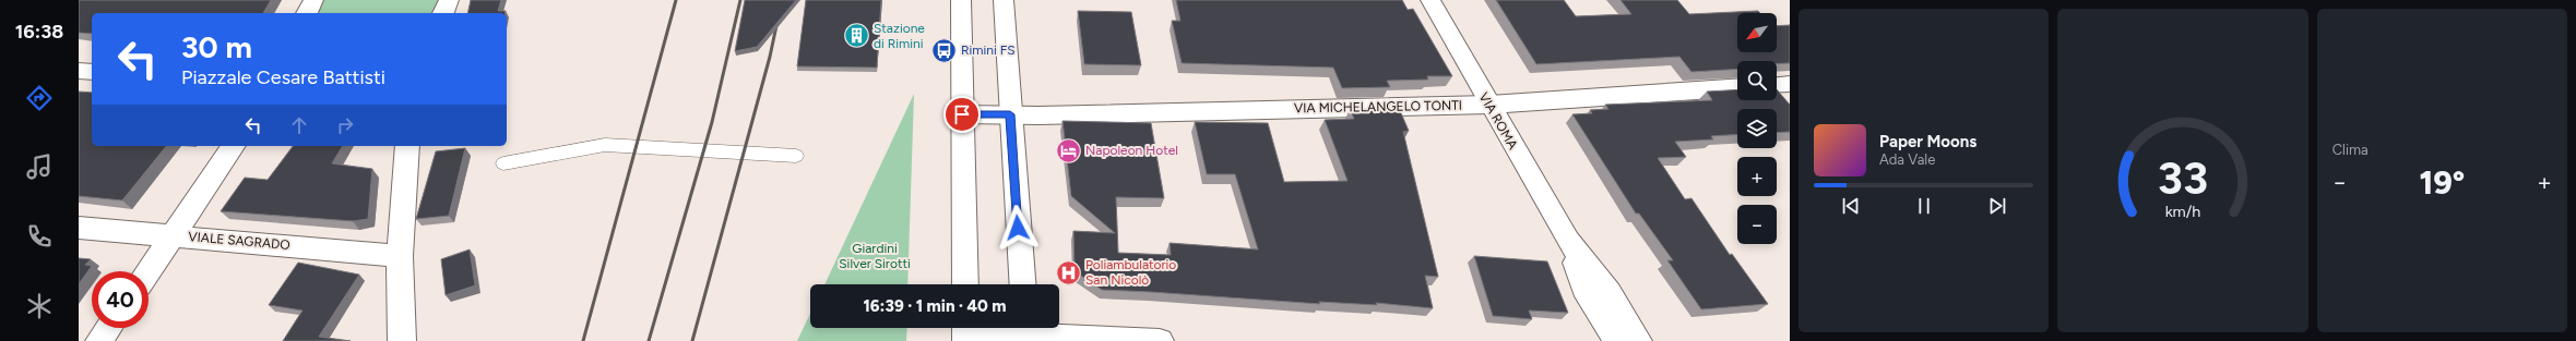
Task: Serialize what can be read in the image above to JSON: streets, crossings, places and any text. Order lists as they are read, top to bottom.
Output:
{
  "streets": {
    "street": ["VIA MICHELANGELO TONTI", "VIA ROMA", "VIALE SAGRADO"]
  },
  "crossings": [
    ["VIA MICHELANGELO TONTI", "VIA ROMA"]
  ],
  "parks": ["Giardini Silver Sirotti"],
  "places": {
    "building": ["Stazione di Rimini"],
    "bus stop": ["Rimini FS"],
    "hotel": ["Napoleon Hotel"],
    "hospital": ["Poliambulatorio San Nicolò"]
  },
  "north": "bottom left",
  "page": {
    "tabs": "16:38",
    "tile": "Clima",
    "map_buttons": ["+", "−"],
    "turn": ["30 m", "Piazzale Cesare Battisti"],
    "song": ["Paper Moons", "Ada Vale"],
    "heat": ["−", "19°", "+"],
    "limit": "40",
    "trip": "16:39 · 1 min · 40 m",
    "gauge": ["33", "km/h"]
  }
}
